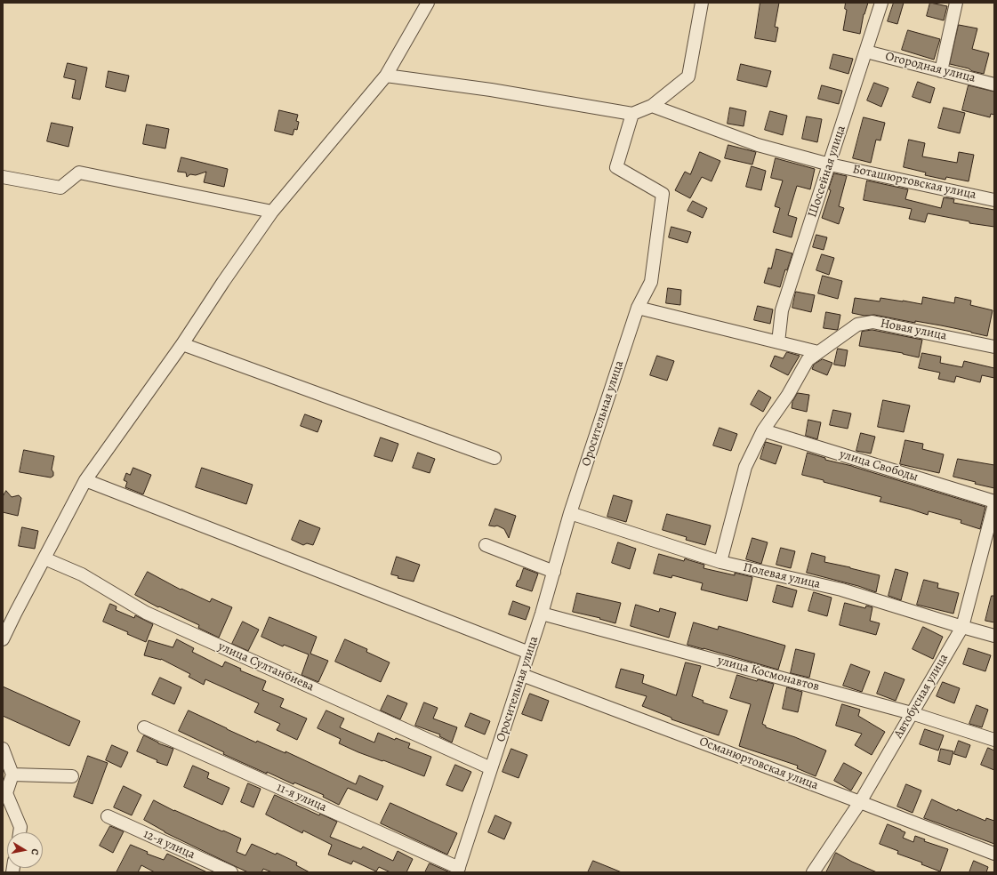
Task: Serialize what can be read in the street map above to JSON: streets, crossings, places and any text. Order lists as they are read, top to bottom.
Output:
{
  "streets": {
    "street": [
      "Огородная улица",
      "Шоссейная улица",
      "Боташюртовская улица",
      "Новая улица",
      "Оросительная улица",
      "улица Свободы",
      "Полевая улица",
      "улица Султанбиева",
      "улица Космонавтов",
      "Автобусная улица",
      "Османюртовская улица",
      "11-я улица",
      "12-я улица"
    ]
  },
  "crossings": [
    ["Огородная улица", "Шоссейная улица"],
    ["Шоссейная улица", "Боташюртовская улица"],
    ["Новая улица", "улица Свободы"],
    ["Новая улица", "Полевая улица"],
    ["Оросительная улица", "Полевая улица"],
    ["Оросительная улица", "улица Султанбиева"],
    ["Оросительная улица", "улица Космонавтов"],
    ["Оросительная улица", "Османюртовская улица"],
    ["Оросительная улица", "11-я улица"],
    ["улица Свободы", "Автобусная улица"],
    ["Полевая улица", "Автобусная улица"],
    ["улица Космонавтов", "Автобусная улица"],
    ["Автобусная улица", "Османюртовская улица"]
  ],
  "north": "right"
}
